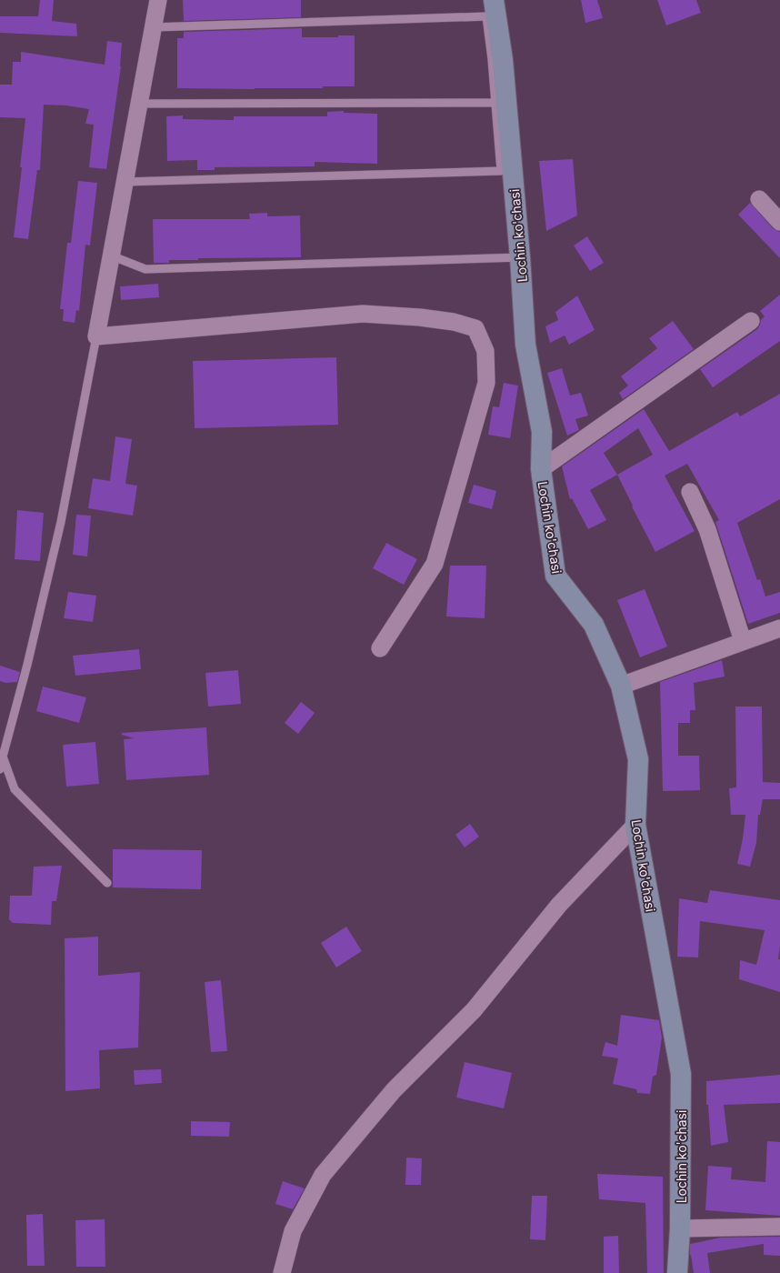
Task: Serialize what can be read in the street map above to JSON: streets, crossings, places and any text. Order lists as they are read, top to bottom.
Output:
{
  "streets": {
    "street": ["Lochin ko'chasi"]
  }
}
